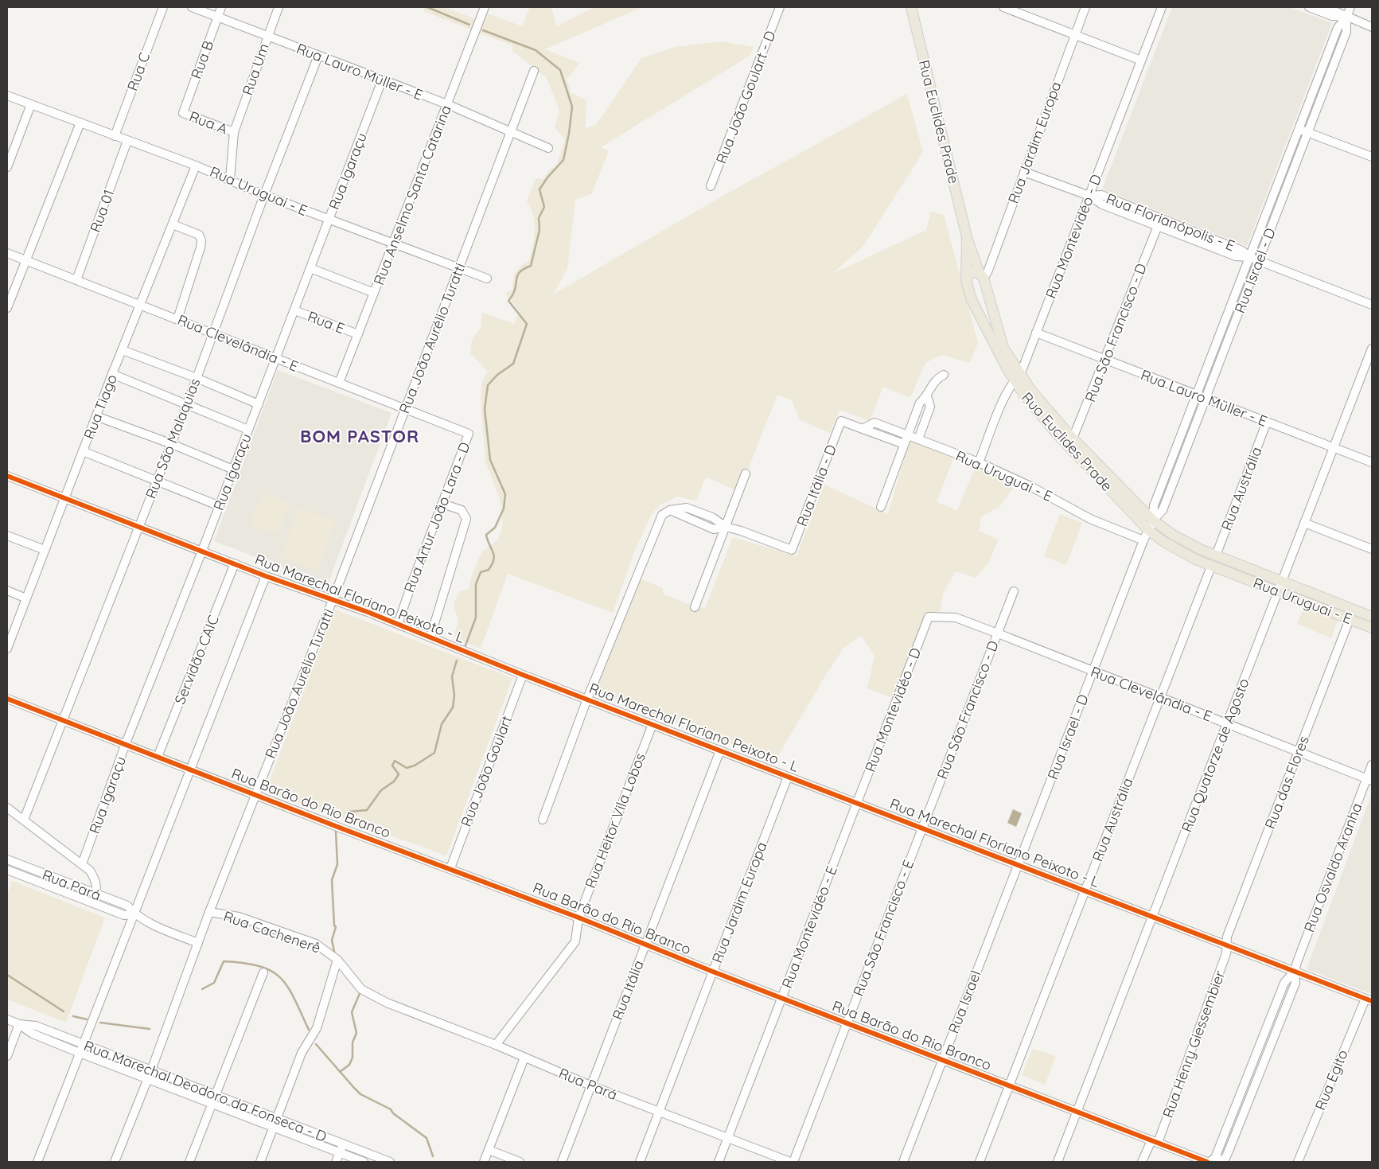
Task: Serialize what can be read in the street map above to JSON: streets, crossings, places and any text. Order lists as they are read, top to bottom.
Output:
{
  "streets": {
    "main road": ["Rua Euclides Prade", "Rua Uruguai - E"],
    "street": [
      "Rua B",
      "Rua Um",
      "Rua C",
      "Rua Lauro Müller - E",
      "Rua João Goulart - D",
      "Rua A",
      "Rua Jardim Europa",
      "Rua Igaraçu",
      "Rua Anselmo Santa Catarina",
      "Rua 01",
      "Rua Florianópolis - E",
      "Rua Montevidéo - D",
      "Rua Israel - D",
      "Rua E",
      "Rua São Francisco - D",
      "Rua João Aurélio Turatti",
      "Rua Clevelândia - E",
      "Rua Tiago",
      "Rua São Malaquias",
      "Rua Itália - D",
      "Rua Austrália",
      "Rua Artur João Lara - D",
      "Rua Marechal Floriano Peixoto - L",
      "Servidão CAIC",
      "Rua Quatorze de Agosto",
      "Rua João Goulart",
      "Rua das Flores",
      "Rua Barão do Rio Branco",
      "Rua Heitor Vila Lobos",
      "Rua Osvaldo Aranha",
      "Rua Pará",
      "Rua Montevidéo - E",
      "Rua São Francisco - E",
      "Rua Cachenerê",
      "Rua Itália",
      "Rua Israel",
      "Rua Henry Giessembier",
      "Rua Egito",
      "Rua Marechal Deodoro da Fonseca - D"
    ]
  },
  "crossings": [
    ["Rua B", "Rua Lauro Müller - E"],
    ["Rua B", "Rua A"],
    ["Rua Um", "Rua Lauro Müller - E"],
    ["Rua Um", "Rua A"],
    ["Rua C", "Rua Uruguai - E"],
    ["Rua Lauro Müller - E", "Rua Igaraçu"],
    ["Rua Lauro Müller - E", "Rua Anselmo Santa Catarina"],
    ["Rua Lauro Müller - E", "Rua Montevidéo - D"],
    ["Rua Lauro Müller - E", "Rua Israel - D"],
    ["Rua Lauro Müller - E", "Rua São Francisco - D"],
    ["Rua Lauro Müller - E", "Rua João Aurélio Turatti"],
    ["Rua Lauro Müller - E", "Rua São Malaquias"],
    ["Rua Lauro Müller - E", "Rua Austrália"],
    ["Rua Lauro Müller - E", "Rua Quatorze de Agosto"],
    ["Rua Euclides Prade", "Rua Jardim Europa"],
    ["Rua Euclides Prade", "Rua Uruguai - E"],
    ["Rua Euclides Prade", "Rua Montevidéo - D"],
    ["Rua Euclides Prade", "Rua Israel - D"],
    ["Rua Euclides Prade", "Rua São Francisco - D"],
    ["Rua A", "Rua Uruguai - E"],
    ["Rua Jardim Europa", "Rua Florianópolis - E"],
    ["Rua Jardim Europa", "Rua Marechal Floriano Peixoto - L"],
    ["Rua Jardim Europa", "Rua Barão do Rio Branco"],
    ["Rua Jardim Europa", "Rua Pará"],
    ["Rua Igaraçu", "Rua Uruguai - E"],
    ["Rua Igaraçu", "Rua E"],
    ["Rua Igaraçu", "Rua Clevelândia - E"],
    ["Rua Igaraçu", "Rua Marechal Floriano Peixoto - L"],
    ["Rua Igaraçu", "Rua Barão do Rio Branco"],
    ["Rua Uruguai - E", "Rua Anselmo Santa Catarina"],
    ["Rua Uruguai - E", "Rua 01"],
    ["Rua Uruguai - E", "Rua Montevidéo - D"],
    ["Rua Uruguai - E", "Rua Israel - D"],
    ["Rua Uruguai - E", "Rua João Aurélio Turatti"],
    ["Rua Uruguai - E", "Rua Tiago"],
    ["Rua Uruguai - E", "Rua São Malaquias"],
    ["Rua Uruguai - E", "Rua Itália - D"],
    ["Rua Uruguai - E", "Rua Austrália"],
    ["Rua Uruguai - E", "Rua Quatorze de Agosto"],
    ["Rua Uruguai - E", "Rua das Flores"],
    ["Rua Anselmo Santa Catarina", "Rua E"],
    ["Rua Anselmo Santa Catarina", "Rua Clevelândia - E"],
    ["Rua 01", "Rua Clevelândia - E"],
    ["Rua Florianópolis - E", "Rua Montevidéo - D"],
    ["Rua Florianópolis - E", "Rua Israel - D"],
    ["Rua Florianópolis - E", "Rua São Francisco - D"],
    ["Rua Montevidéo - D", "Rua Clevelândia - E"],
    ["Rua Montevidéo - D", "Rua Marechal Floriano Peixoto - L"],
    ["Rua Montevidéo - D", "Rua Montevidéo - E"],
    ["Rua Israel - D", "Rua Clevelândia - E"],
    ["Rua Israel - D", "Rua Marechal Floriano Peixoto - L"],
    ["Rua Israel - D", "Rua Israel"],
    ["Rua São Francisco - D", "Rua Clevelândia - E"],
    ["Rua São Francisco - D", "Rua Marechal Floriano Peixoto - L"],
    ["Rua São Francisco - D", "Rua São Francisco - E"],
    ["Rua João Aurélio Turatti", "Rua Clevelândia - E"],
    ["Rua João Aurélio Turatti", "Rua Marechal Floriano Peixoto - L"],
    ["Rua João Aurélio Turatti", "Rua Barão do Rio Branco"],
    ["Rua João Aurélio Turatti", "Rua Pará"],
    ["Rua João Aurélio Turatti", "Rua Cachenerê"],
    ["Rua João Aurélio Turatti", "Rua Marechal Deodoro da Fonseca - D"],
    ["Rua Clevelândia - E", "Rua Tiago"],
    ["Rua Clevelândia - E", "Rua São Malaquias"],
    ["Rua Clevelândia - E", "Rua Austrália"],
    ["Rua Clevelândia - E", "Rua Artur João Lara - D"],
    ["Rua Clevelândia - E", "Rua Quatorze de Agosto"],
    ["Rua Clevelândia - E", "Rua das Flores"],
    ["Rua Clevelândia - E", "Rua Osvaldo Aranha"],
    ["Rua Tiago", "Rua Marechal Floriano Peixoto - L"],
    ["Rua São Malaquias", "Rua Marechal Floriano Peixoto - L"],
    ["Rua São Malaquias", "Rua Barão do Rio Branco"],
    ["Rua Austrália", "Rua Marechal Floriano Peixoto - L"],
    ["Rua Austrália", "Rua Barão do Rio Branco"],
    ["Rua Artur João Lara - D", "Rua Marechal Floriano Peixoto - L"],
    ["Rua Marechal Floriano Peixoto - L", "Servidão CAIC"],
    ["Rua Marechal Floriano Peixoto - L", "Rua Quatorze de Agosto"],
    ["Rua Marechal Floriano Peixoto - L", "Rua João Goulart"],
    ["Rua Marechal Floriano Peixoto - L", "Rua das Flores"],
    ["Rua Marechal Floriano Peixoto - L", "Rua Heitor Vila Lobos"],
    ["Rua Marechal Floriano Peixoto - L", "Rua Osvaldo Aranha"],
    ["Rua Marechal Floriano Peixoto - L", "Rua Montevidéo - E"],
    ["Rua Marechal Floriano Peixoto - L", "Rua São Francisco - E"],
    ["Rua Marechal Floriano Peixoto - L", "Rua Itália"],
    ["Rua Marechal Floriano Peixoto - L", "Rua Israel"],
    ["Rua Marechal Floriano Peixoto - L", "Rua Henry Giessembier"],
    ["Rua Marechal Floriano Peixoto - L", "Rua Egito"],
    ["Servidão CAIC", "Rua Barão do Rio Branco"],
    ["Rua Quatorze de Agosto", "Rua Barão do Rio Branco"],
    ["Rua João Goulart", "Rua Barão do Rio Branco"],
    ["Rua das Flores", "Rua Henry Giessembier"],
    ["Rua Barão do Rio Branco", "Rua Heitor Vila Lobos"],
    ["Rua Barão do Rio Branco", "Rua Osvaldo Aranha"],
    ["Rua Barão do Rio Branco", "Rua Montevidéo - E"],
    ["Rua Barão do Rio Branco", "Rua São Francisco - E"],
    ["Rua Barão do Rio Branco", "Rua Itália"],
    ["Rua Barão do Rio Branco", "Rua Israel"],
    ["Rua Barão do Rio Branco", "Rua Henry Giessembier"],
    ["Rua Heitor Vila Lobos", "Rua Pará"],
    ["Rua Pará", "Rua Montevidéo - E"],
    ["Rua Pará", "Rua Cachenerê"],
    ["Rua Pará", "Rua Itália"]
  ],
  "districts": ["BOM PASTOR"]
}
